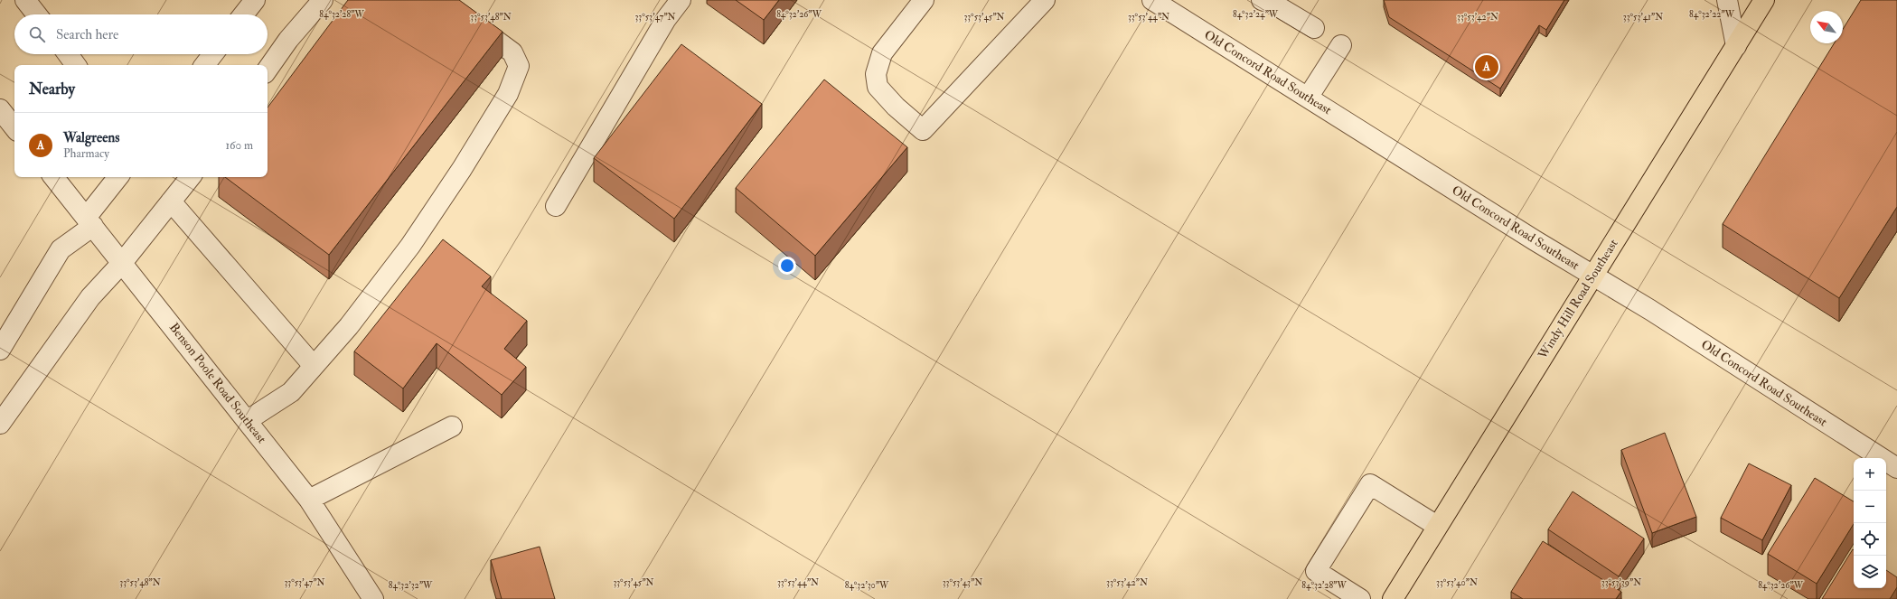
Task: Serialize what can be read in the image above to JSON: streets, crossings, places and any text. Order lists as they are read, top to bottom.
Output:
{
  "streets": {
    "main road": ["Windy Hill Road Southeast"],
    "street": ["Old Concord Road Southeast", "Benson Poole Road Southeast"]
  },
  "crossings": [
    ["Old Concord Road Southeast", "Windy Hill Road Southeast"]
  ],
  "north": "top left",
  "page": {
    "search": "Search here",
    "pins": "A",
    "heading": "Nearby",
    "list": [
      {
        "mark": "A",
        "name": "Walgreens",
        "note": "Pharmacy",
        "value": "160 m"
      }
    ],
    "map_buttons": ["+", "−"]
  },
  "coordinates": [
    "84°32'22\"W",
    "84°32'28\"W",
    "84°32'26\"W",
    "84°32'24\"W",
    "33°53'48\"N",
    "33°53'47\"N",
    "33°53'45\"N",
    "33°53'44\"N",
    "33°53'42\"N",
    "33°53'41\"N",
    "33°53'43\"N",
    "33°53'40\"N",
    "33°53'39\"N",
    "84°32'32\"W",
    "84°32'30\"W"
  ]
}
